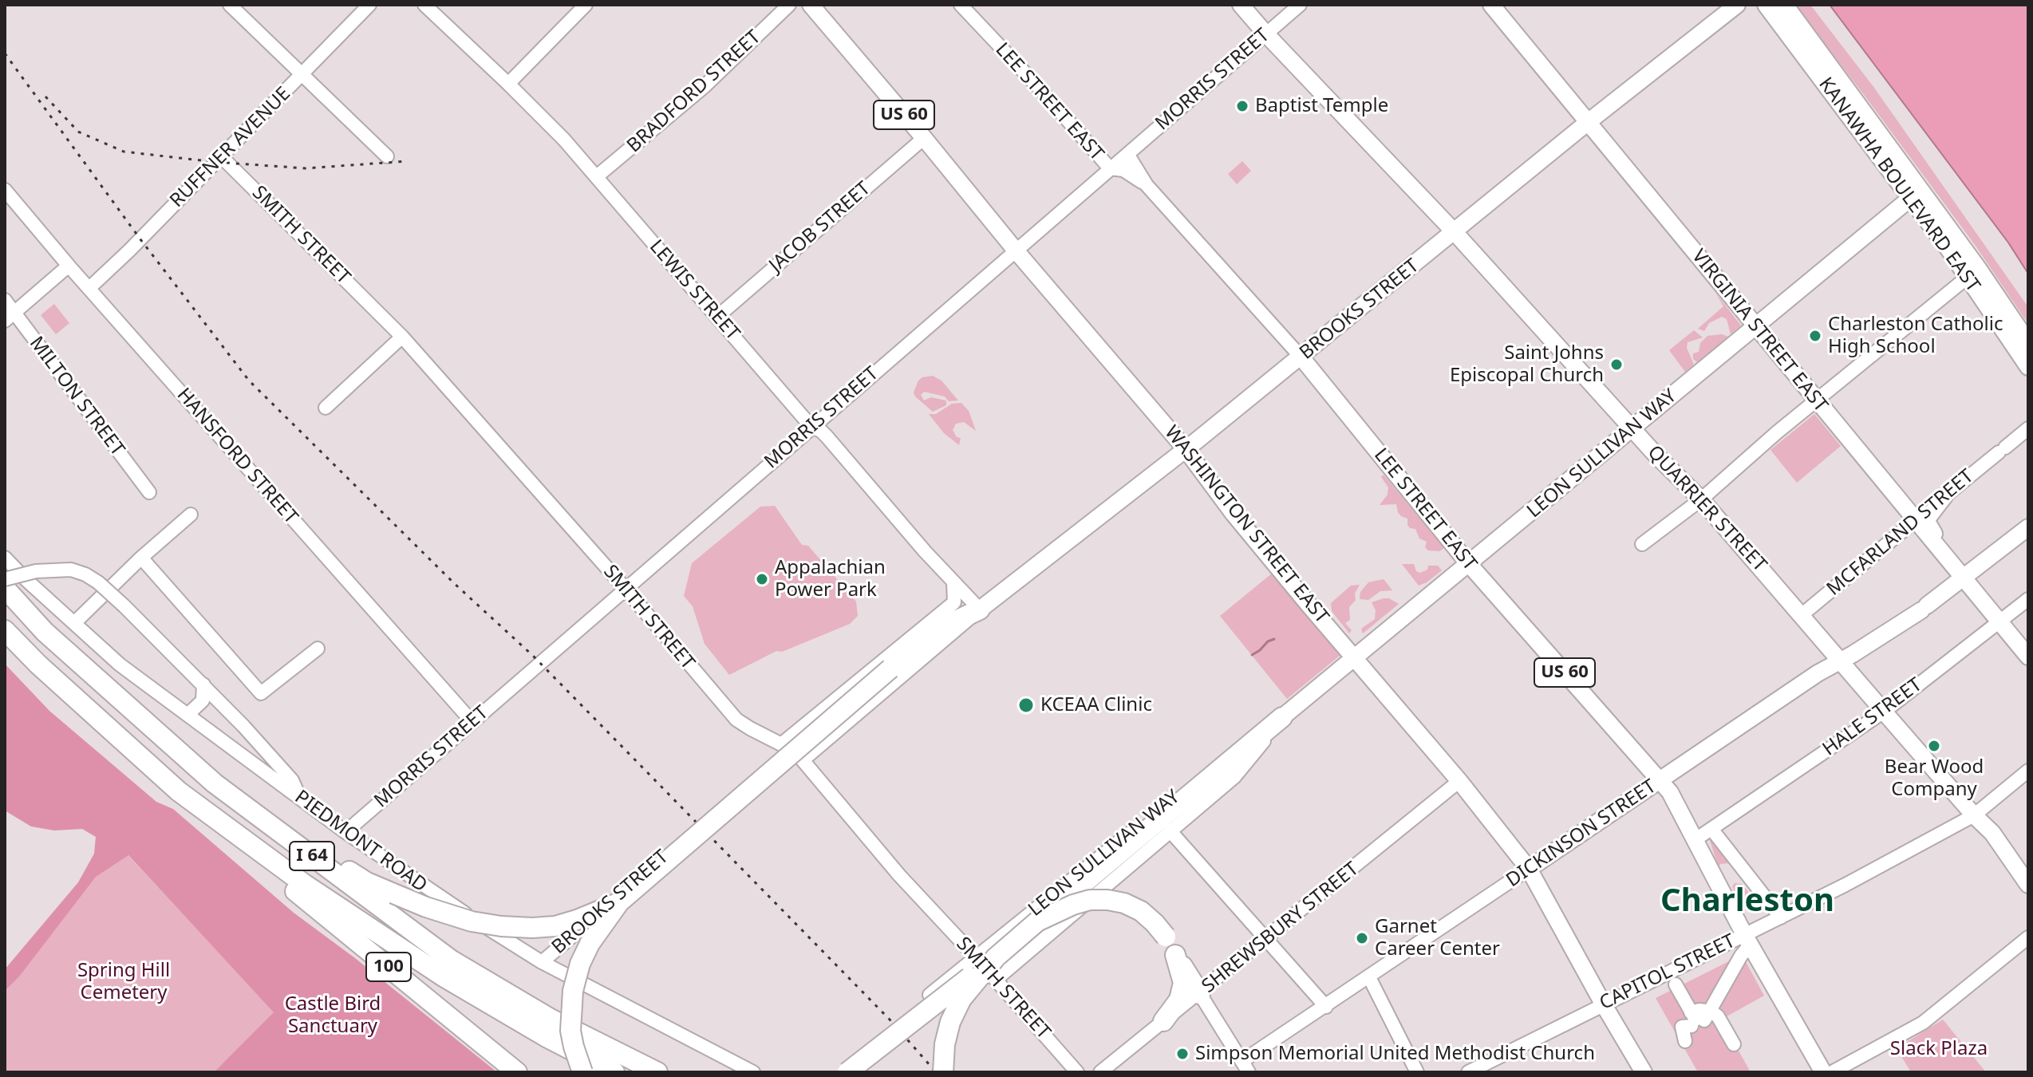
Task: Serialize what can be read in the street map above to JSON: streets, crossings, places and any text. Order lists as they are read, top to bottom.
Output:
{
  "streets": {
    "highway": ["I 64", "100"],
    "main road": [
      "LEE STREET EAST",
      "US 60",
      "KANAWHA BOULEVARD EAST",
      "BROOKS STREET",
      "VIRGINIA STREET EAST",
      "LEON SULLIVAN WAY",
      "QUARRIER STREET",
      "WASHINGTON STREET EAST",
      "DICKINSON STREET"
    ],
    "street": [
      "MORRIS STREET",
      "BRADFORD STREET",
      "RUFFNER AVENUE",
      "JACOB STREET",
      "SMITH STREET",
      "LEWIS STREET",
      "MILTON STREET",
      "HANSFORD STREET",
      "MCFARLAND STREET",
      "HALE STREET",
      "PIEDMONT ROAD",
      "SHREWSBURY STREET",
      "CAPITOL STREET"
    ]
  },
  "crossings": [
    ["MORRIS STREET", "LEE STREET EAST"],
    ["MORRIS STREET", "SMITH STREET"],
    ["MORRIS STREET", "LEWIS STREET"],
    ["MORRIS STREET", "HANSFORD STREET"],
    ["MORRIS STREET", "QUARRIER STREET"],
    ["MORRIS STREET", "WASHINGTON STREET EAST"],
    ["MORRIS STREET", "PIEDMONT ROAD"],
    ["BRADFORD STREET", "LEWIS STREET"],
    ["LEE STREET EAST", "BROOKS STREET"],
    ["LEE STREET EAST", "LEON SULLIVAN WAY"],
    ["LEE STREET EAST", "DICKINSON STREET"],
    ["LEE STREET EAST", "CAPITOL STREET"],
    ["RUFFNER AVENUE", "SMITH STREET"],
    ["RUFFNER AVENUE", "HANSFORD STREET"],
    ["KANAWHA BOULEVARD EAST", "LEON SULLIVAN WAY"],
    ["JACOB STREET", "LEWIS STREET"],
    ["JACOB STREET", "WASHINGTON STREET EAST"],
    ["SMITH STREET", "LEON SULLIVAN WAY"],
    ["LEWIS STREET", "BROOKS STREET"],
    ["BROOKS STREET", "VIRGINIA STREET EAST"],
    ["BROOKS STREET", "QUARRIER STREET"],
    ["BROOKS STREET", "WASHINGTON STREET EAST"],
    ["BROOKS STREET", "PIEDMONT ROAD"],
    ["VIRGINIA STREET EAST", "LEON SULLIVAN WAY"],
    ["VIRGINIA STREET EAST", "MCFARLAND STREET"],
    ["VIRGINIA STREET EAST", "HALE STREET"],
    ["VIRGINIA STREET EAST", "DICKINSON STREET"],
    ["LEON SULLIVAN WAY", "QUARRIER STREET"],
    ["LEON SULLIVAN WAY", "WASHINGTON STREET EAST"],
    ["QUARRIER STREET", "MCFARLAND STREET"],
    ["QUARRIER STREET", "HALE STREET"],
    ["QUARRIER STREET", "DICKINSON STREET"],
    ["QUARRIER STREET", "CAPITOL STREET"],
    ["WASHINGTON STREET EAST", "DICKINSON STREET"],
    ["WASHINGTON STREET EAST", "SHREWSBURY STREET"],
    ["WASHINGTON STREET EAST", "CAPITOL STREET"],
    ["I 64", "100"]
  ],
  "districts": ["Charleston"],
  "parks": ["Spring Hill Cemetery", "Castle Bird Sanctuary", "Slack Plaza"],
  "places": [
    "Baptist Temple",
    "Charleston Catholic High School",
    "Saint Johns Episcopal Church",
    "Appalachian Power Park",
    "KCEAA Clinic",
    "Bear Wood Company",
    "Garnet Career Center",
    "Simpson Memorial United Methodist Church"
  ]
}
